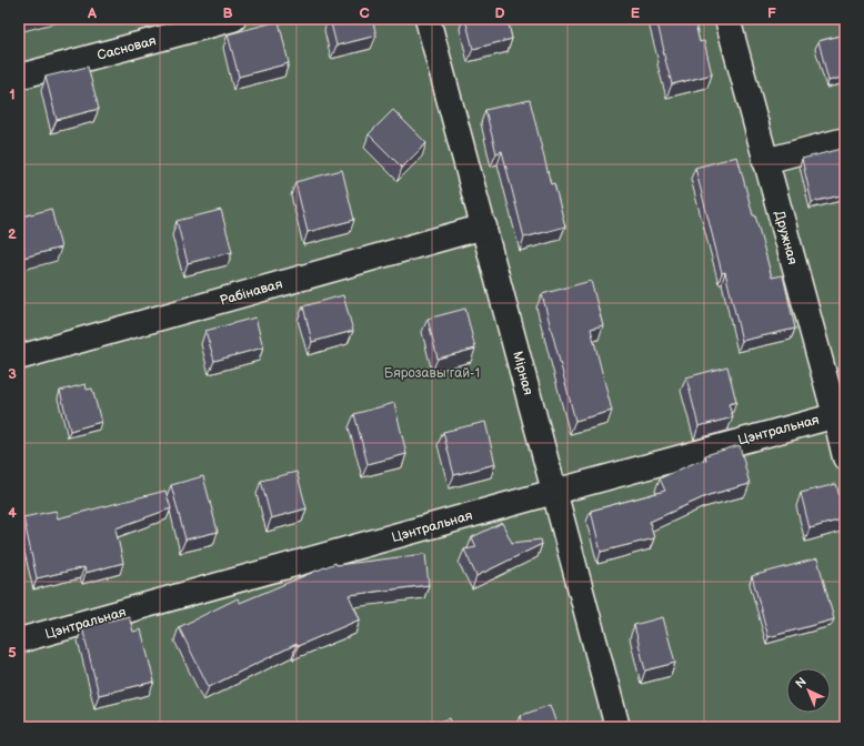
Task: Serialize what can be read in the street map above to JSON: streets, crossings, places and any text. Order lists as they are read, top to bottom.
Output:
{
  "streets": {
    "street": [
      "Сасновая",
      "Дружная",
      "Рабінавая",
      "Мірная",
      "Цэнтральная"
    ]
  },
  "crossings": [
    ["Дружная", "Цэнтральная"],
    ["Рабінавая", "Мірная"],
    ["Мірная", "Цэнтральная"]
  ],
  "parks": ["Бярозавы гай-1"],
  "north": "top left",
  "grid": {
    "columns": [
      "A",
      "B",
      "C",
      "D",
      "E",
      "F"
    ],
    "rows": [
      "1",
      "2",
      "3",
      "4",
      "5"
    ]
  }
}
